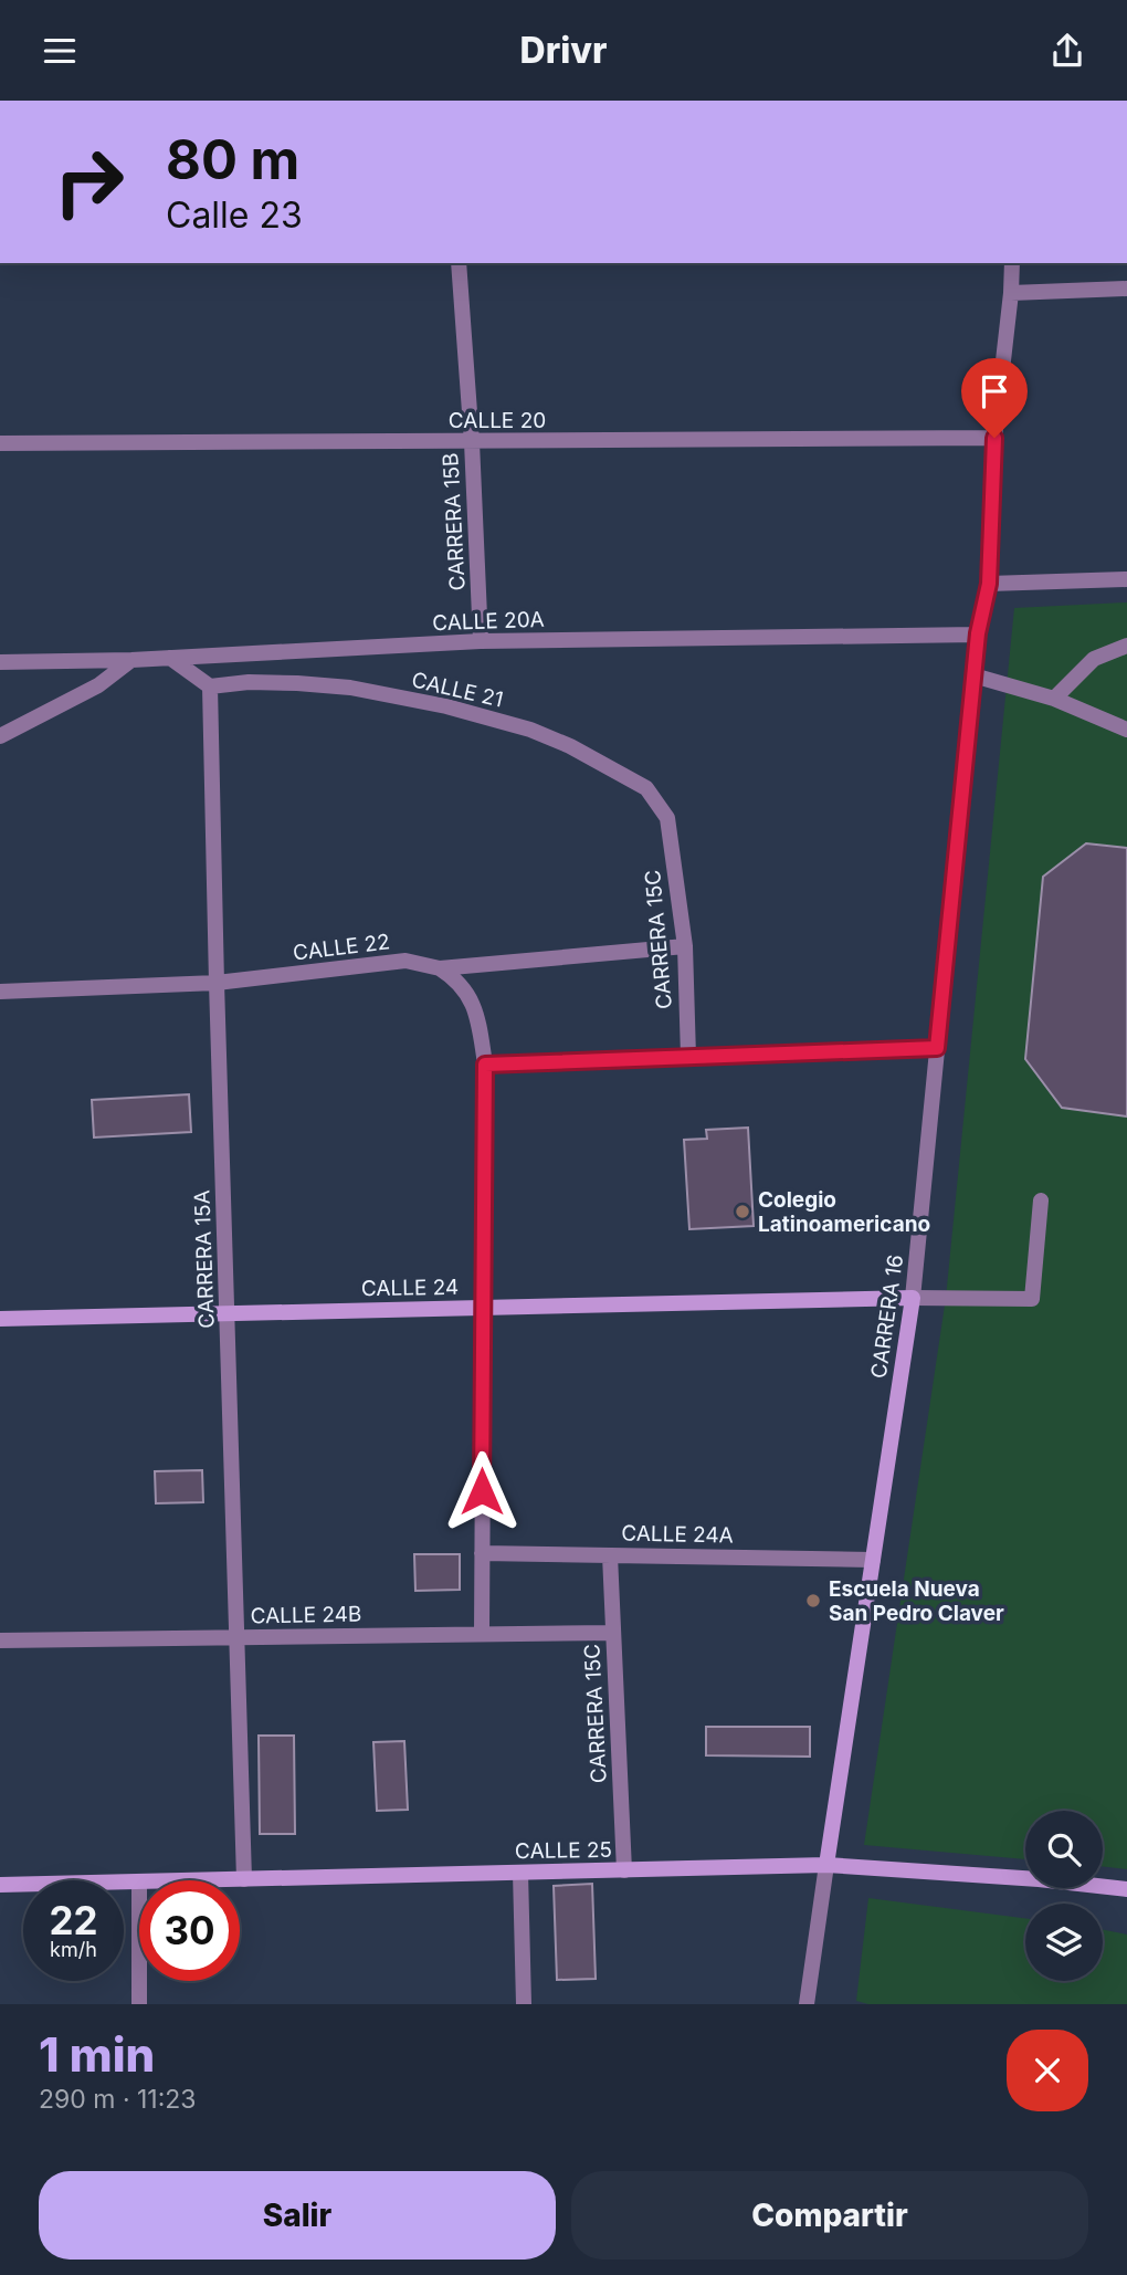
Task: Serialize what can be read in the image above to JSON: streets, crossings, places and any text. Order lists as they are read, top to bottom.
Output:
{
  "streets": {
    "street": [
      "CALLE 20",
      "CARRERA 15B",
      "CALLE 20A",
      "CALLE 21",
      "CARRERA 15C",
      "CALLE 22",
      "CARRERA 15A",
      "CALLE 24",
      "CARRERA 16",
      "CALLE 24A",
      "CALLE 24B",
      "CALLE 25"
    ]
  },
  "crossings": [
    ["CALLE 20", "CARRERA 15B"],
    ["CALLE 20", "CARRERA 16"],
    ["CARRERA 15B", "CALLE 20A"],
    ["CALLE 20A", "CARRERA 16"],
    ["CALLE 21", "CARRERA 15C"],
    ["CALLE 21", "CARRERA 15A"],
    ["CARRERA 15C", "CALLE 22"],
    ["CARRERA 15C", "CALLE 24A"],
    ["CARRERA 15C", "CALLE 24B"],
    ["CARRERA 15C", "CALLE 25"],
    ["CALLE 22", "CARRERA 15A"],
    ["CARRERA 15A", "CALLE 24"],
    ["CARRERA 15A", "CALLE 24B"],
    ["CARRERA 15A", "CALLE 25"],
    ["CALLE 24", "CARRERA 16"],
    ["CARRERA 16", "CALLE 24A"],
    ["CARRERA 16", "CALLE 25"]
  ],
  "places": ["Colegio Latinoamericano", "Escuela Nueva San Pedro Claver"],
  "page": {
    "header": "Drivr",
    "turn": ["80 m", "Calle 23"],
    "speed": "22 km/h",
    "limit": "30",
    "heading": ["1 min", "290 m · 11:23"],
    "buttons": ["Salir", "Compartir"]
  }
}
